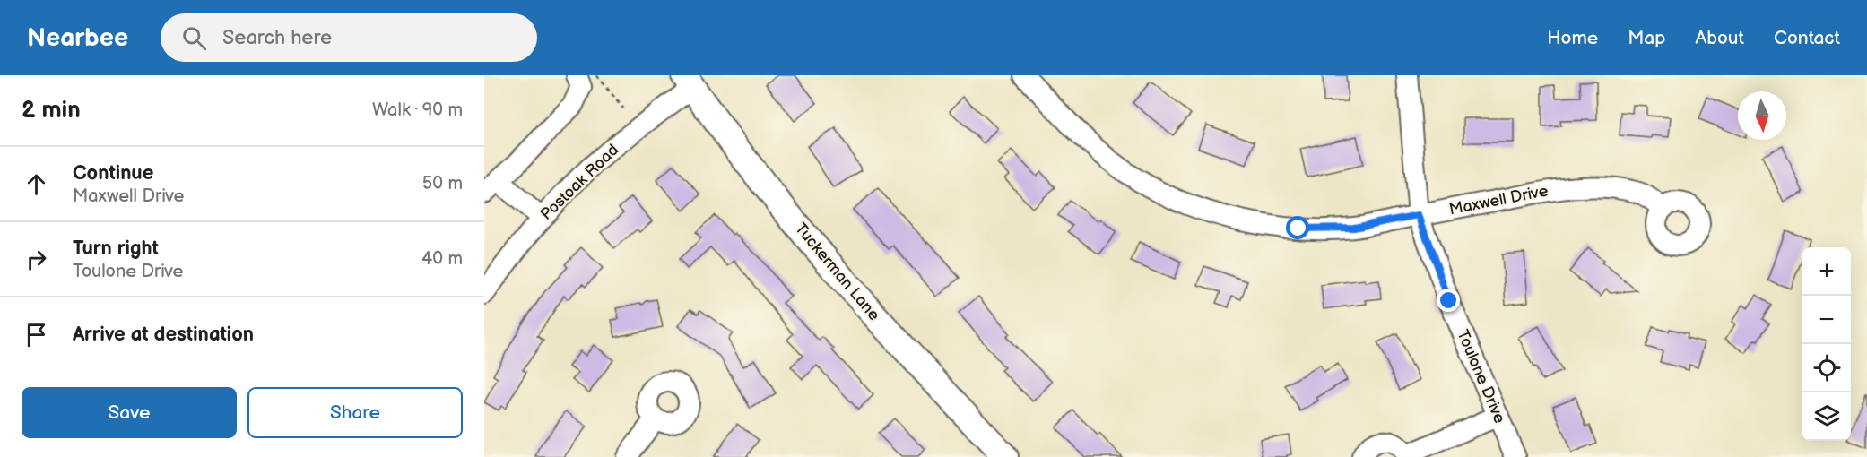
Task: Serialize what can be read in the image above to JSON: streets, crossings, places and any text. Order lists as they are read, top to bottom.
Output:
{
  "streets": {
    "main road": ["Tuckerman Lane"],
    "street": ["Postoak Road", "Maxwell Drive", "Toulone Drive"]
  },
  "crossings": [
    ["Postoak Road", "Tuckerman Lane"],
    ["Maxwell Drive", "Toulone Drive"]
  ],
  "north": "bottom",
  "page": {
    "header": "Nearbee",
    "search": "Search here",
    "nav": [
      "Home",
      "Map",
      "About",
      "Contact"
    ],
    "heading": ["2 min", "Walk · 90 m"],
    "list": [
      ["Continue", "Maxwell Drive", "50 m"],
      ["Turn right", "Toulone Drive", "40 m"],
      "Arrive at destination"
    ],
    "map_buttons": ["+", "−"],
    "buttons": ["Save", "Share"]
  }
}
